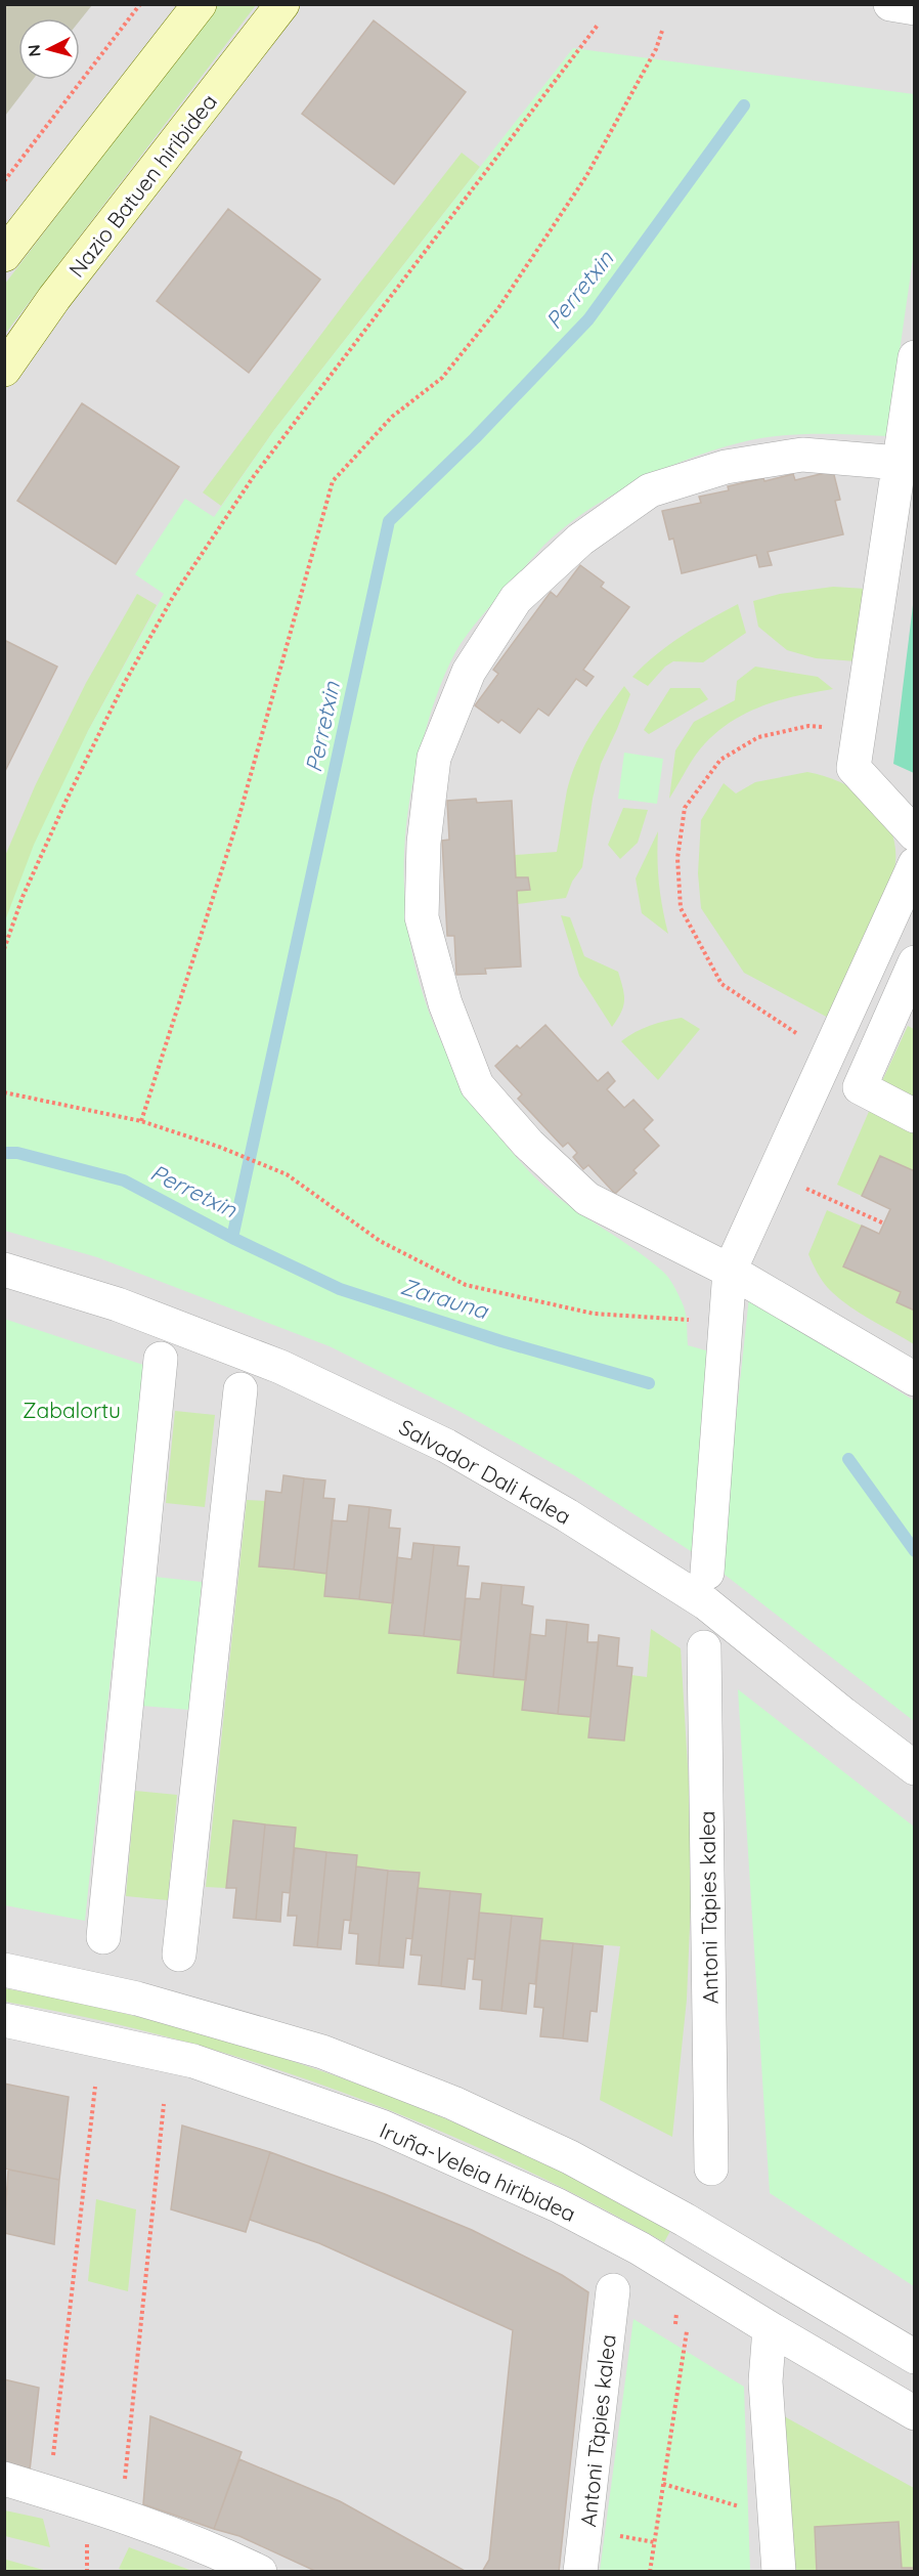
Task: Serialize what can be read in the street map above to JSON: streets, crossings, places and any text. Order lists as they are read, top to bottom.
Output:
{
  "streets": {
    "main road": ["Nazio Batuen hiribidea"],
    "street": ["Salvador Dali kalea", "Antoni Tàpies kalea", "Iruña-Veleia hiribidea"]
  },
  "water": ["Perretxin", "Zarauna"],
  "parks": ["Zabalortu"],
  "north": "left"
}
